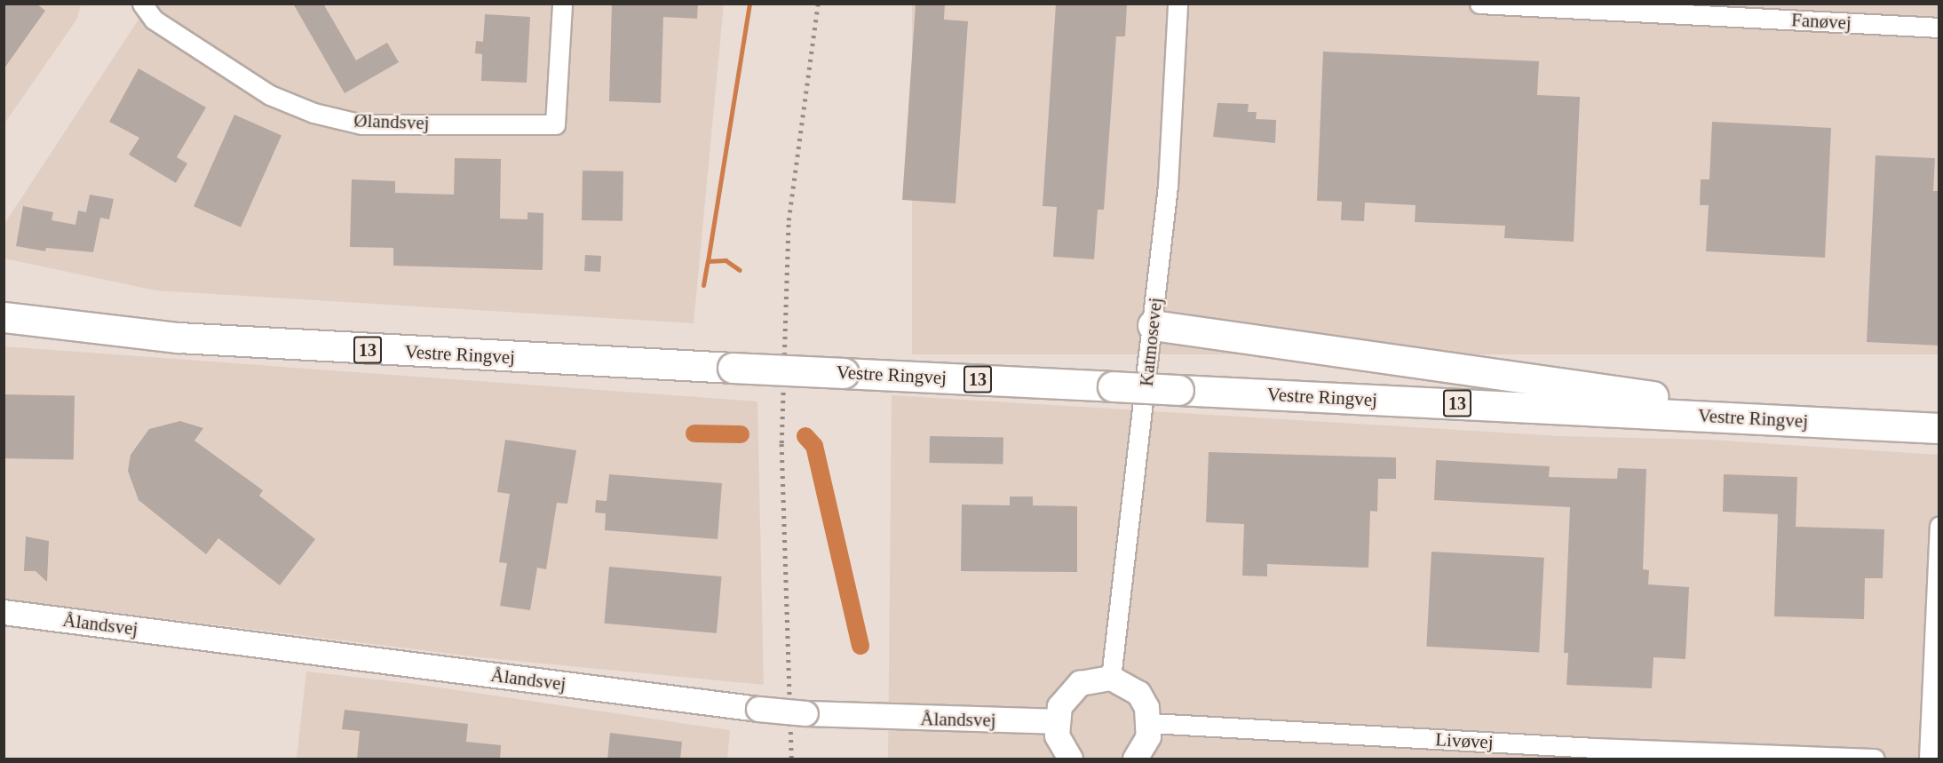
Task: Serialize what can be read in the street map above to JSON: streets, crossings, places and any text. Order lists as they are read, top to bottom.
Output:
{
  "streets": {
    "main road": ["13", "Vestre Ringvej"],
    "street": [
      "Fanøvej",
      "Ølandsvej",
      "Katmosevej",
      "Ålandsvej",
      "Livøvej"
    ]
  }
}
